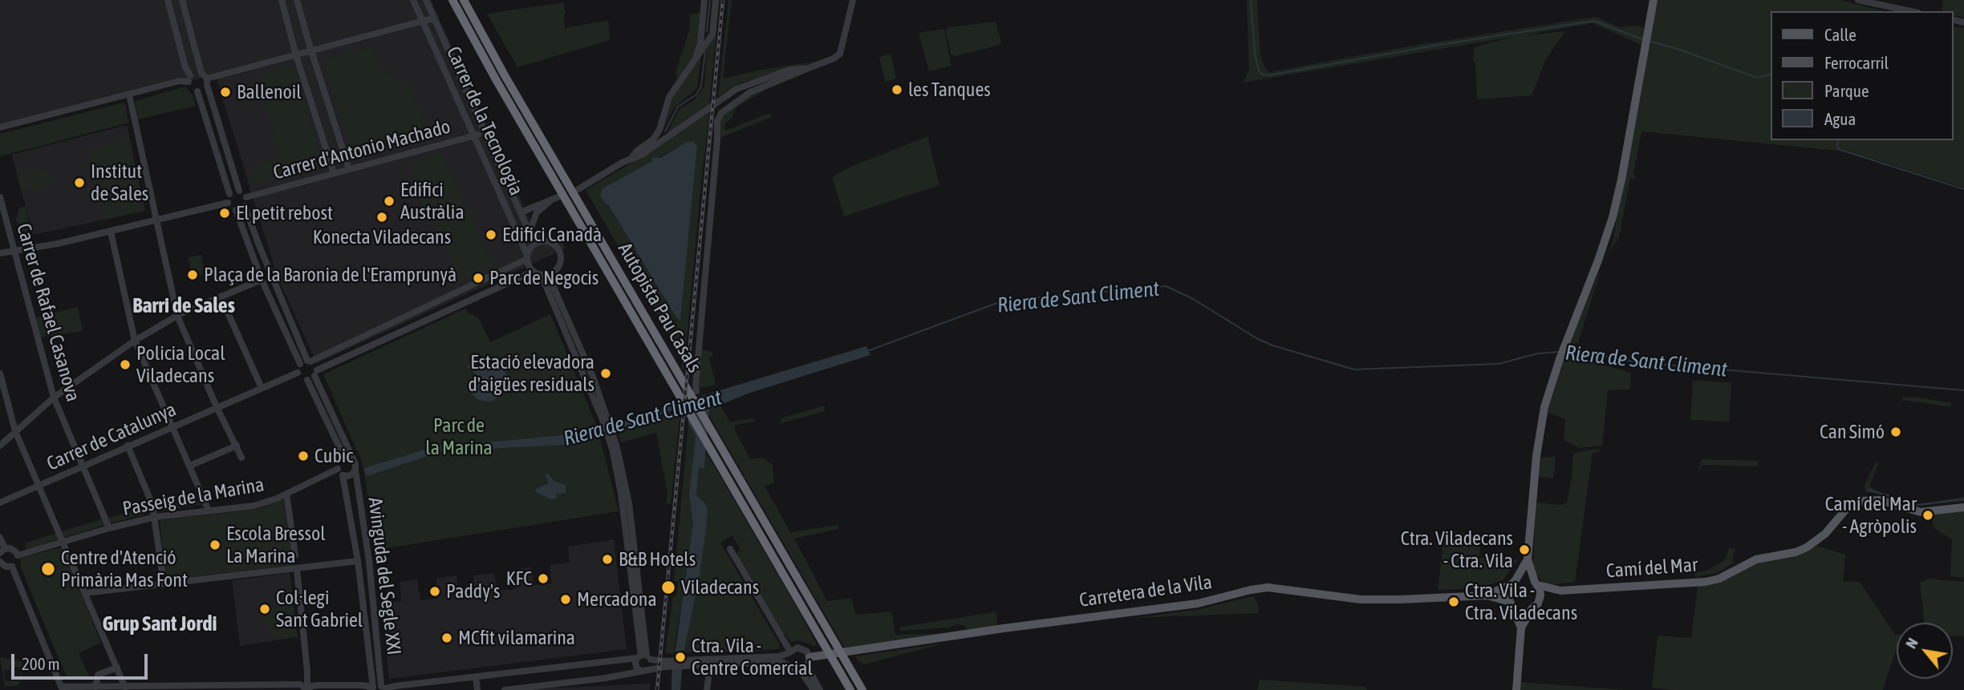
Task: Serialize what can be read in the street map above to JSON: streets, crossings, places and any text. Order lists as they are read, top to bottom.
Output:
{
  "streets": {
    "highway": ["Autopista Pau Casals"],
    "main road": ["Camí del Mar", "Carretera de la Vila"],
    "street": [
      "Carrer de la Tecnologia",
      "Carrer d'Antonio Machado",
      "Carrer de Rafael Casanova",
      "Carrer de Catalunya",
      "Passeig de la Marina",
      "Avinguda del Segle XXI"
    ]
  },
  "crossings": [
    ["Carrer de la Tecnologia", "Carrer d'Antonio Machado"],
    ["Carrer de Rafael Casanova", "Carrer de Catalunya"],
    ["Carrer de Rafael Casanova", "Passeig de la Marina"],
    ["Passeig de la Marina", "Avinguda del Segle XXI"]
  ],
  "districts": ["Barri de Sales", "Grup Sant Jordi"],
  "water": ["Riera de Sant Climent"],
  "parks": ["Parc de la Marina"],
  "places": [
    "les Tanques",
    "Ballenoil",
    "Institut de Sales",
    "Edifici Austràlia",
    "El petit rebost",
    "Konecta Viladecans",
    "Edifici Canadà",
    "Plaça de la Baronia de l'Eramprunyà",
    "Parc de Negocis",
    "Policia Local Viladecans",
    "Estació elevadora d'aigües residuals",
    "Can Simó",
    "Cubic",
    "Camí del Mar - Agròpolis",
    "Escola Bressol La Marina",
    "Ctra. Viladecans - Ctra. Vila",
    "B&B Hotels",
    "Centre d'Atenció Primària Mas Font",
    "KFC",
    "Viladecans",
    "Paddy's",
    "Mercadona",
    "Ctra. Vila - Ctra. Viladecans",
    "Col·legi Sant Gabriel",
    "MCfit vilamarina",
    "Ctra. Vila - Centre Comercial"
  ],
  "legend": [
    "Calle",
    "Ferrocarril",
    "Parque",
    "Agua"
  ],
  "scale_bar": "200 m",
  "north": "top left"
}
